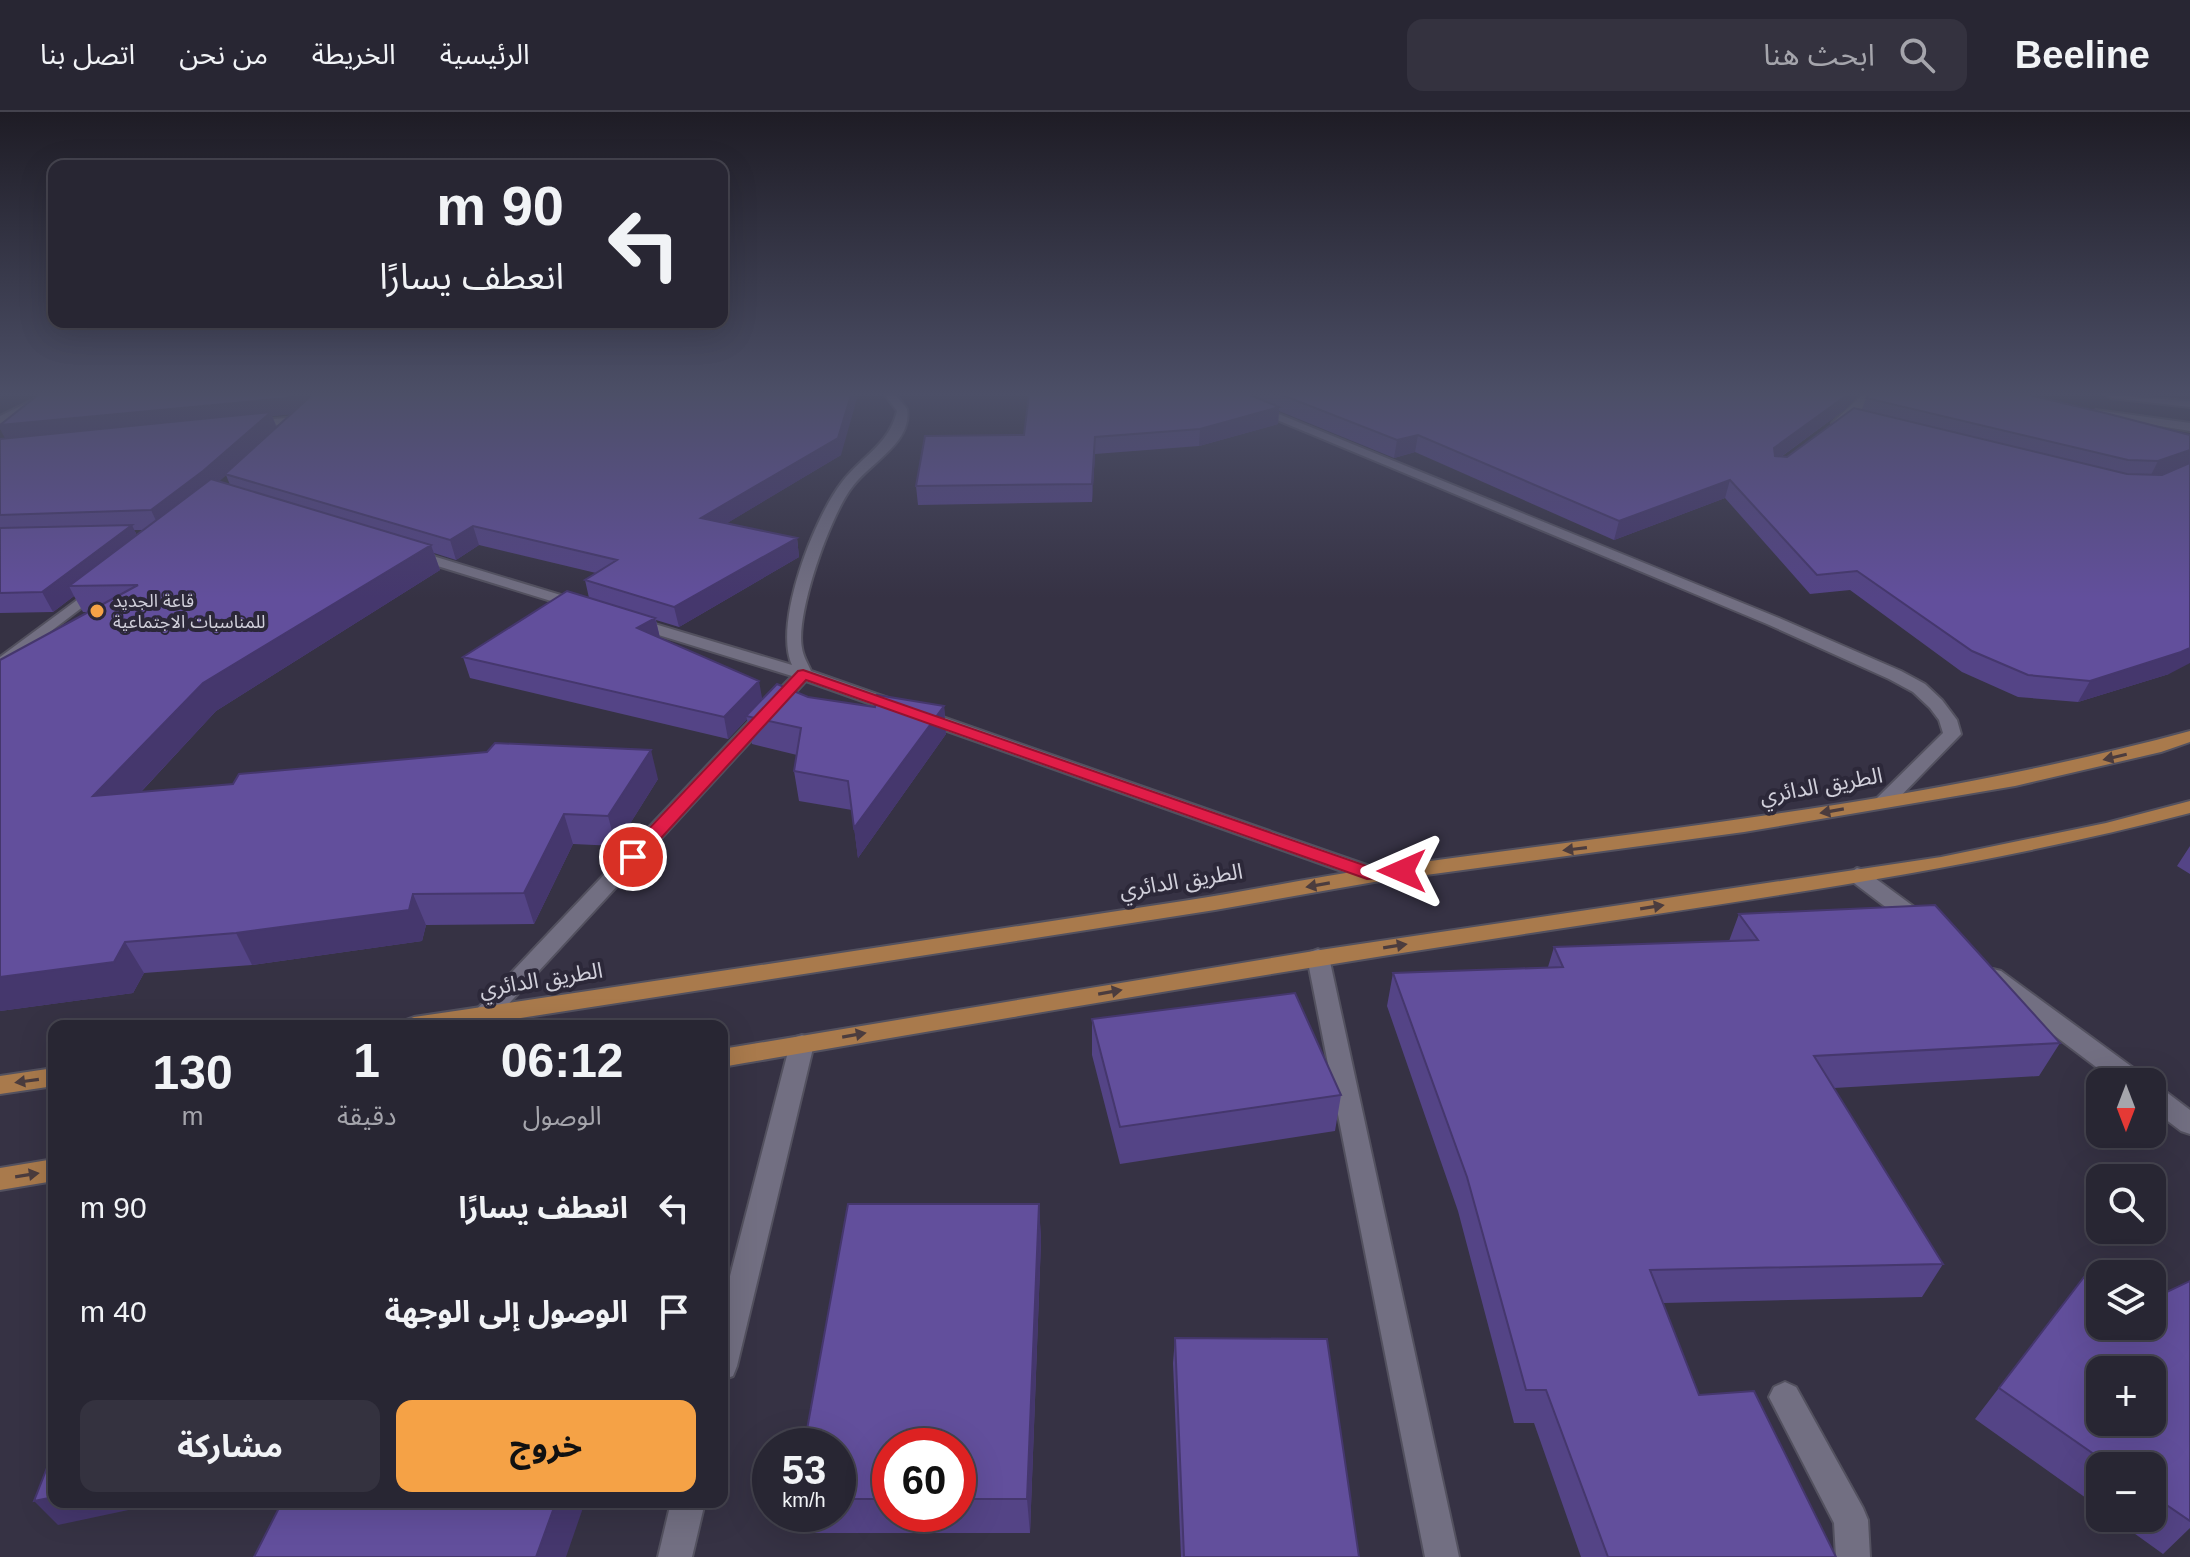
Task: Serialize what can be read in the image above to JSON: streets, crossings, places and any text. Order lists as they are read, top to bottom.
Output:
{
  "streets": {
    "main road": ["الطريق الدائري"]
  },
  "places": ["قاعة الجديد للمناسبات الاجتماعية"],
  "north": "bottom",
  "page": {
    "header": "Beeline",
    "search": "ابحث هنا",
    "nav": [
      "الرئيسية",
      "الخريطة",
      "من نحن",
      "اتصل بنا"
    ],
    "turn": ["90 m", "انعطف يسارًا"],
    "eta": [
      "06:12",
      "الوصول",
      "1",
      "دقيقة",
      "130",
      "m"
    ],
    "map_buttons": ["+", "−"],
    "list": [
      {
        "name": "انعطف يسارًا",
        "value": "90 m"
      },
      {
        "name": "الوصول إلى الوجهة",
        "value": "40 m"
      }
    ],
    "buttons": ["خروج", "مشاركة"],
    "speed": "53 km/h",
    "limit": "60"
  }
}
